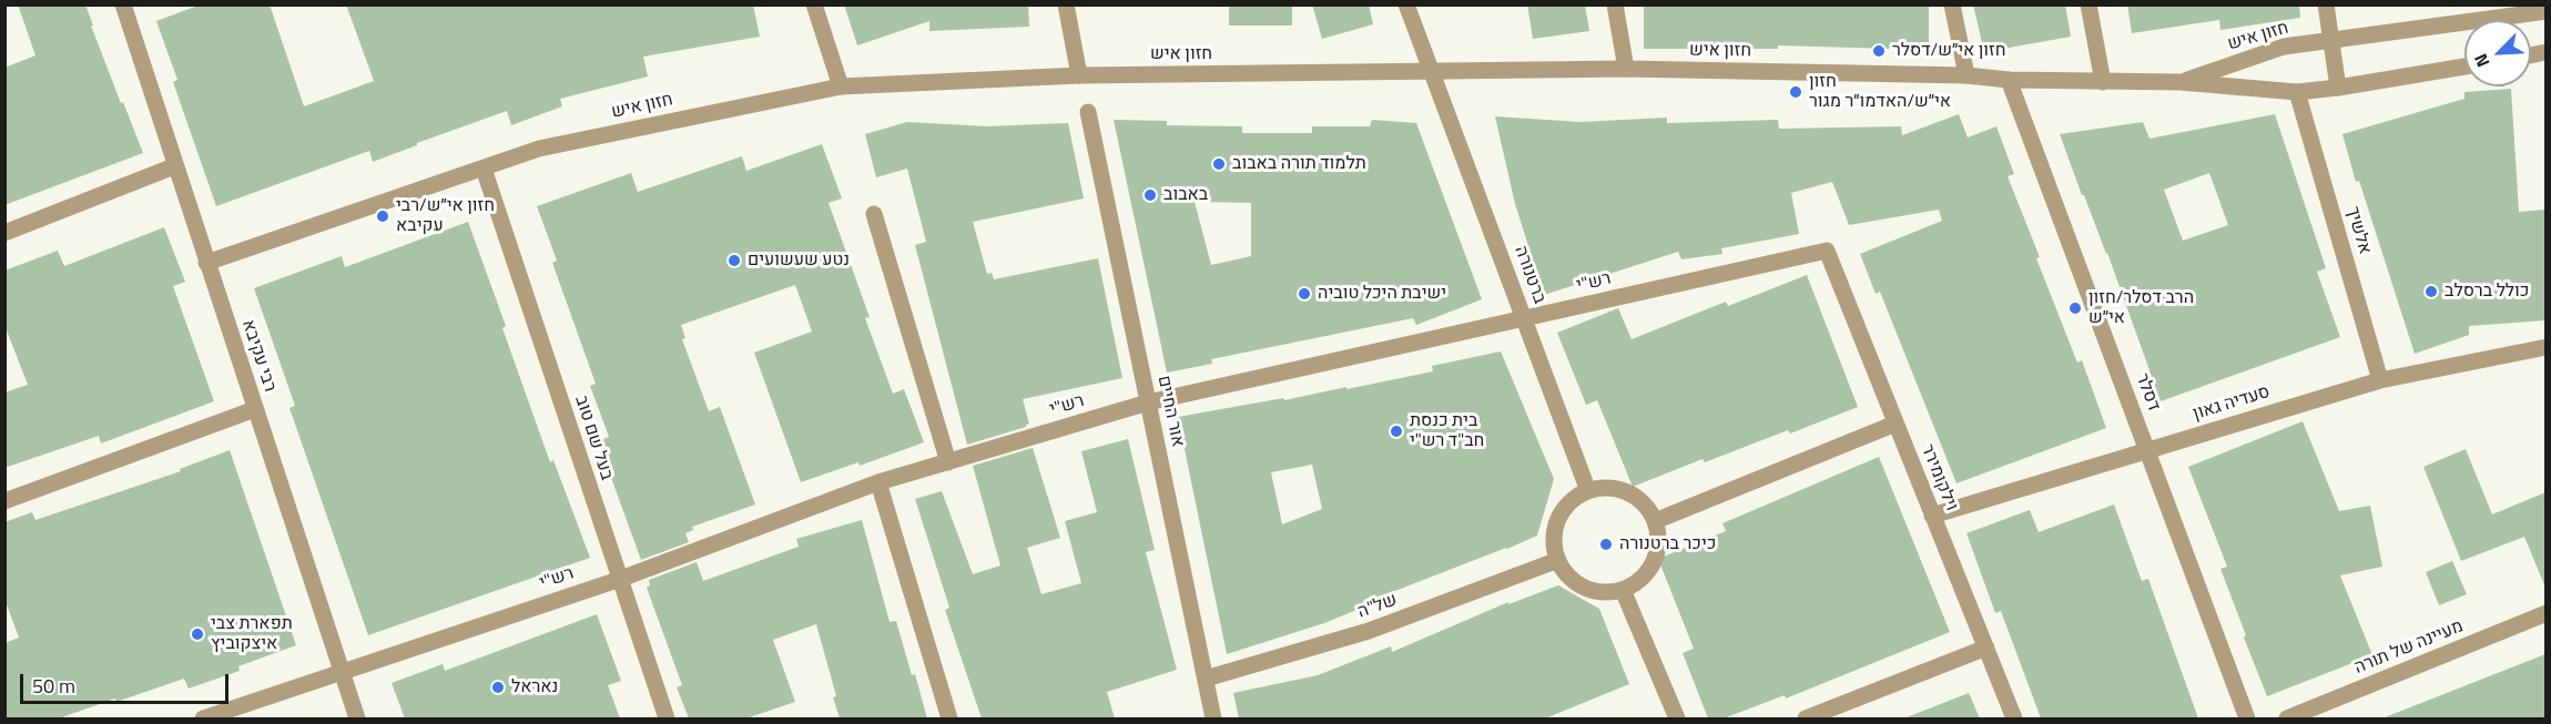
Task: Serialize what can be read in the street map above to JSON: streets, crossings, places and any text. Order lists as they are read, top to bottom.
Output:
{
  "streets": {
    "street": [
      "חזון איש",
      "אלשיך",
      "ברטנורה",
      "רש\"י",
      "רבי עקיבא",
      "דסלר",
      "סעדיה גאון",
      "אור החיים",
      "בעל שם טוב",
      "וילקומירר",
      "של\"ה",
      "מעיינה של תורה"
    ]
  },
  "crossings": [
    ["חזון איש", "אלשיך"],
    ["חזון איש", "ברטנורה"],
    ["חזון איש", "רבי עקיבא"],
    ["חזון איש", "דסלר"],
    ["חזון איש", "בעל שם טוב"],
    ["אלשיך", "סעדיה גאון"],
    ["ברטנורה", "רש\"י"],
    ["ברטנורה", "של\"ה"],
    ["רש\"י", "רבי עקיבא"],
    ["רש\"י", "אור החיים"],
    ["רש\"י", "בעל שם טוב"],
    ["רש\"י", "וילקומירר"],
    ["דסלר", "סעדיה גאון"],
    ["סעדיה גאון", "וילקומירר"],
    ["אור החיים", "של\"ה"]
  ],
  "places": [
    "חזון אי״ש/דסלר",
    "חזון אי״ש/האדמו״ר מגור",
    "תלמוד תורה באבוב",
    "באבוב",
    "חזון אי״ש/רבי עקיבא",
    "נטע שעשועים",
    "כולל ברסלב",
    "ישיבת היכל טוביה",
    "הרב דסלר/חזון אי״ש",
    "בית כנסת חב\"ד רש\"י",
    "כיכר ברטנורה",
    "תפארת צבי איצקוביץ",
    "נאראל"
  ],
  "scale_bar": "50 m",
  "north": "bottom left"
}
